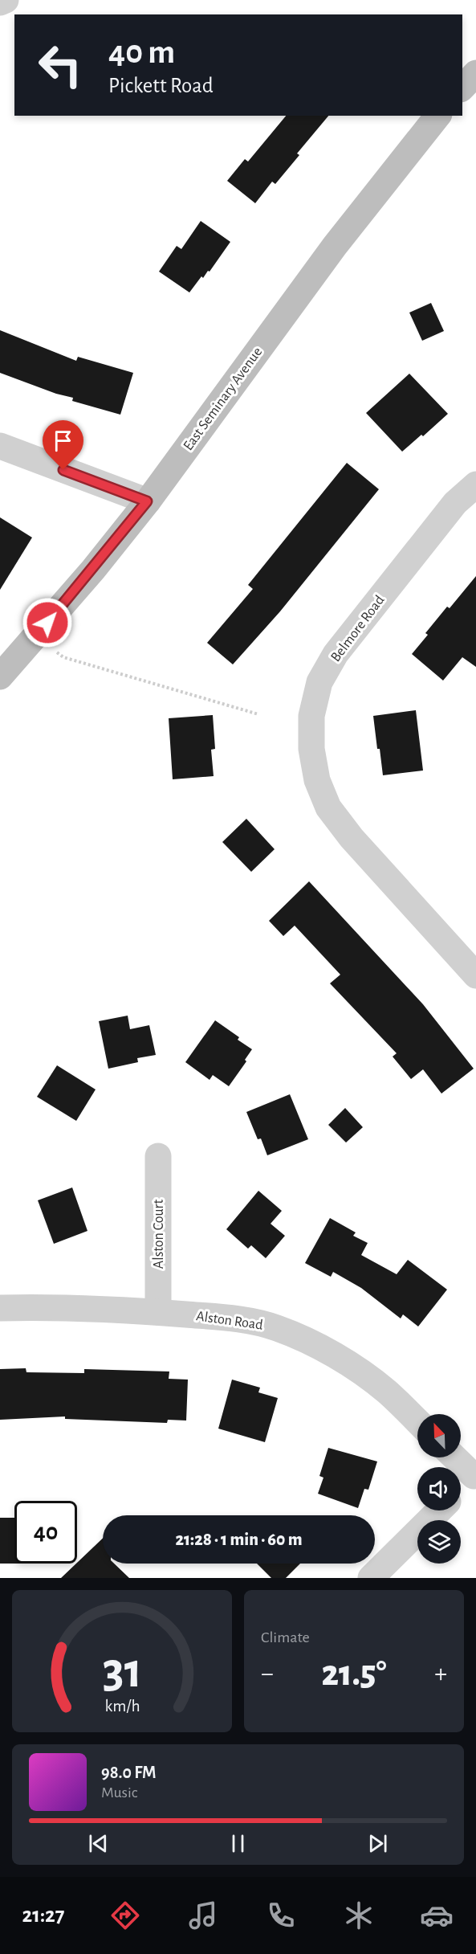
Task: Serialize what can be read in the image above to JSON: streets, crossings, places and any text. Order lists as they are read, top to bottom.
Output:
{
  "streets": {
    "street": [
      "East Seminary Avenue",
      "Belmore Road",
      "Alston Court",
      "Alston Road"
    ]
  },
  "crossings": [
    ["Alston Court", "Alston Road"]
  ],
  "north": "top left",
  "page": {
    "turn": ["40 m", "Pickett Road"],
    "limit": "40",
    "trip": "21:28 · 1 min · 60 m",
    "tile": "Climate",
    "heat": ["−", "21.5°", "+"],
    "song": ["98.0 FM", "Music"],
    "tabs": "21:27",
    "gauge": ["31", "km/h"]
  }
}
